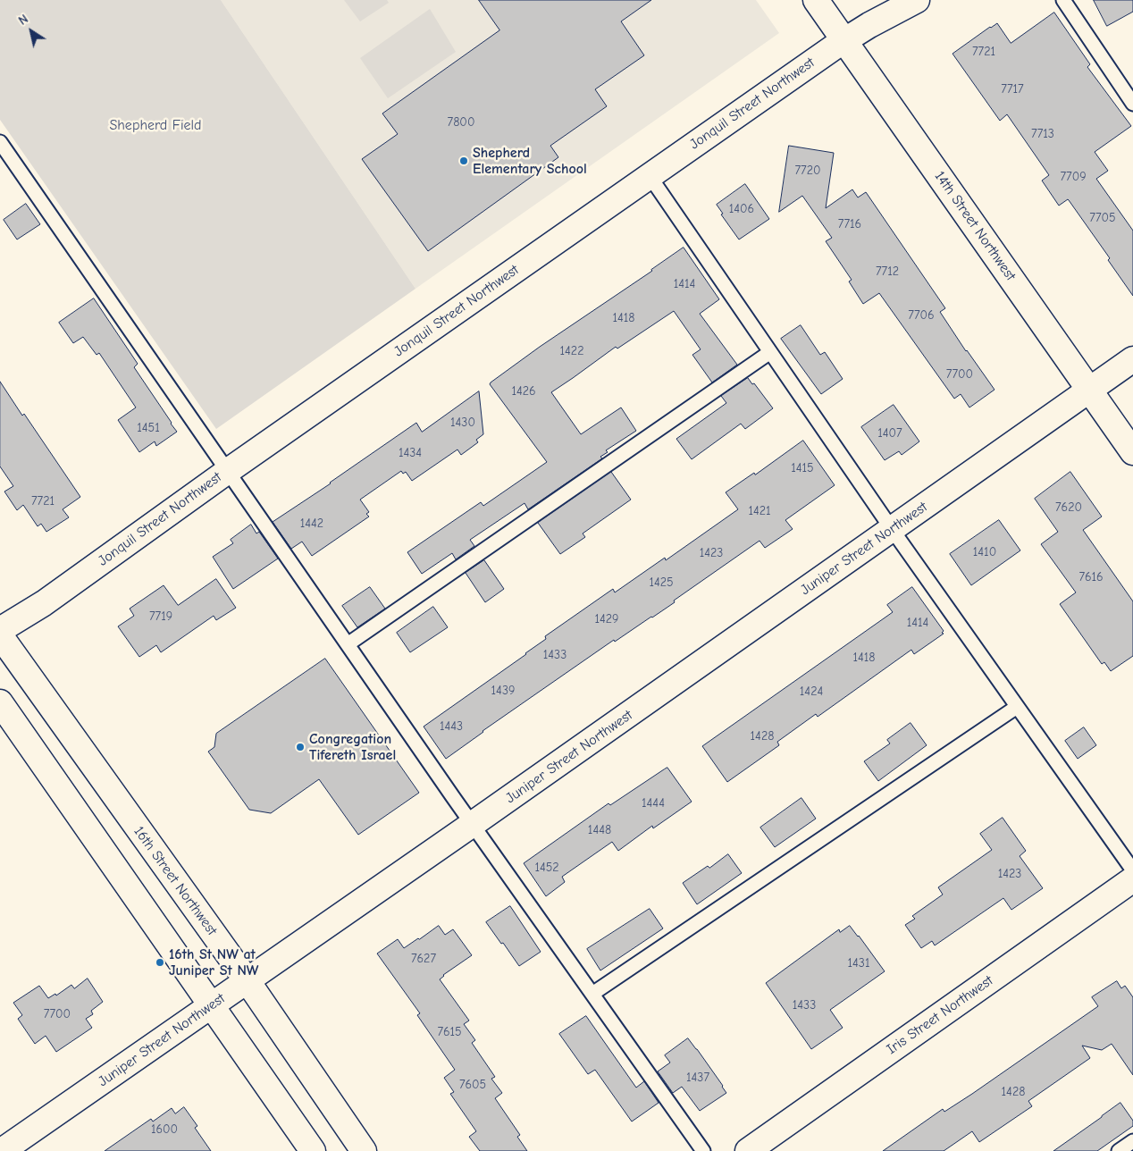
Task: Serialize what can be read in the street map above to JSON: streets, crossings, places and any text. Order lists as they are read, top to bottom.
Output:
{
  "streets": {
    "street": [
      "Jonquil Street Northwest",
      "14th Street Northwest",
      "Juniper Street Northwest",
      "16th Street Northwest",
      "Iris Street Northwest"
    ]
  },
  "crossings": [
    ["Jonquil Street Northwest", "14th Street Northwest"],
    ["14th Street Northwest", "Juniper Street Northwest"],
    ["Juniper Street Northwest", "16th Street Northwest"]
  ],
  "parks": ["Shepherd Field"],
  "places": ["Shepherd Elementary School", "Congregation Tifereth Israel", "16th St NW at Juniper St NW"],
  "house_numbers": [
    "7721",
    "7717",
    "7800",
    "7713",
    "7720",
    "7709",
    "1406",
    "7705",
    "7716",
    "7712",
    "1414",
    "7706",
    "1418",
    "1422",
    "7700",
    "1426",
    "1430",
    "1451",
    "1407",
    "1434",
    "1415",
    "7721",
    "7620",
    "1421",
    "1442",
    "1410",
    "1423",
    "7616",
    "1425",
    "7719",
    "1429",
    "1414",
    "1433",
    "1418",
    "1439",
    "1424",
    "1443",
    "1428",
    "1444",
    "1448",
    "1452",
    "1423",
    "7627",
    "1431",
    "1433",
    "7700",
    "7615",
    "1437",
    "7605",
    "1428",
    "1600"
  ],
  "north": "top left"
}
